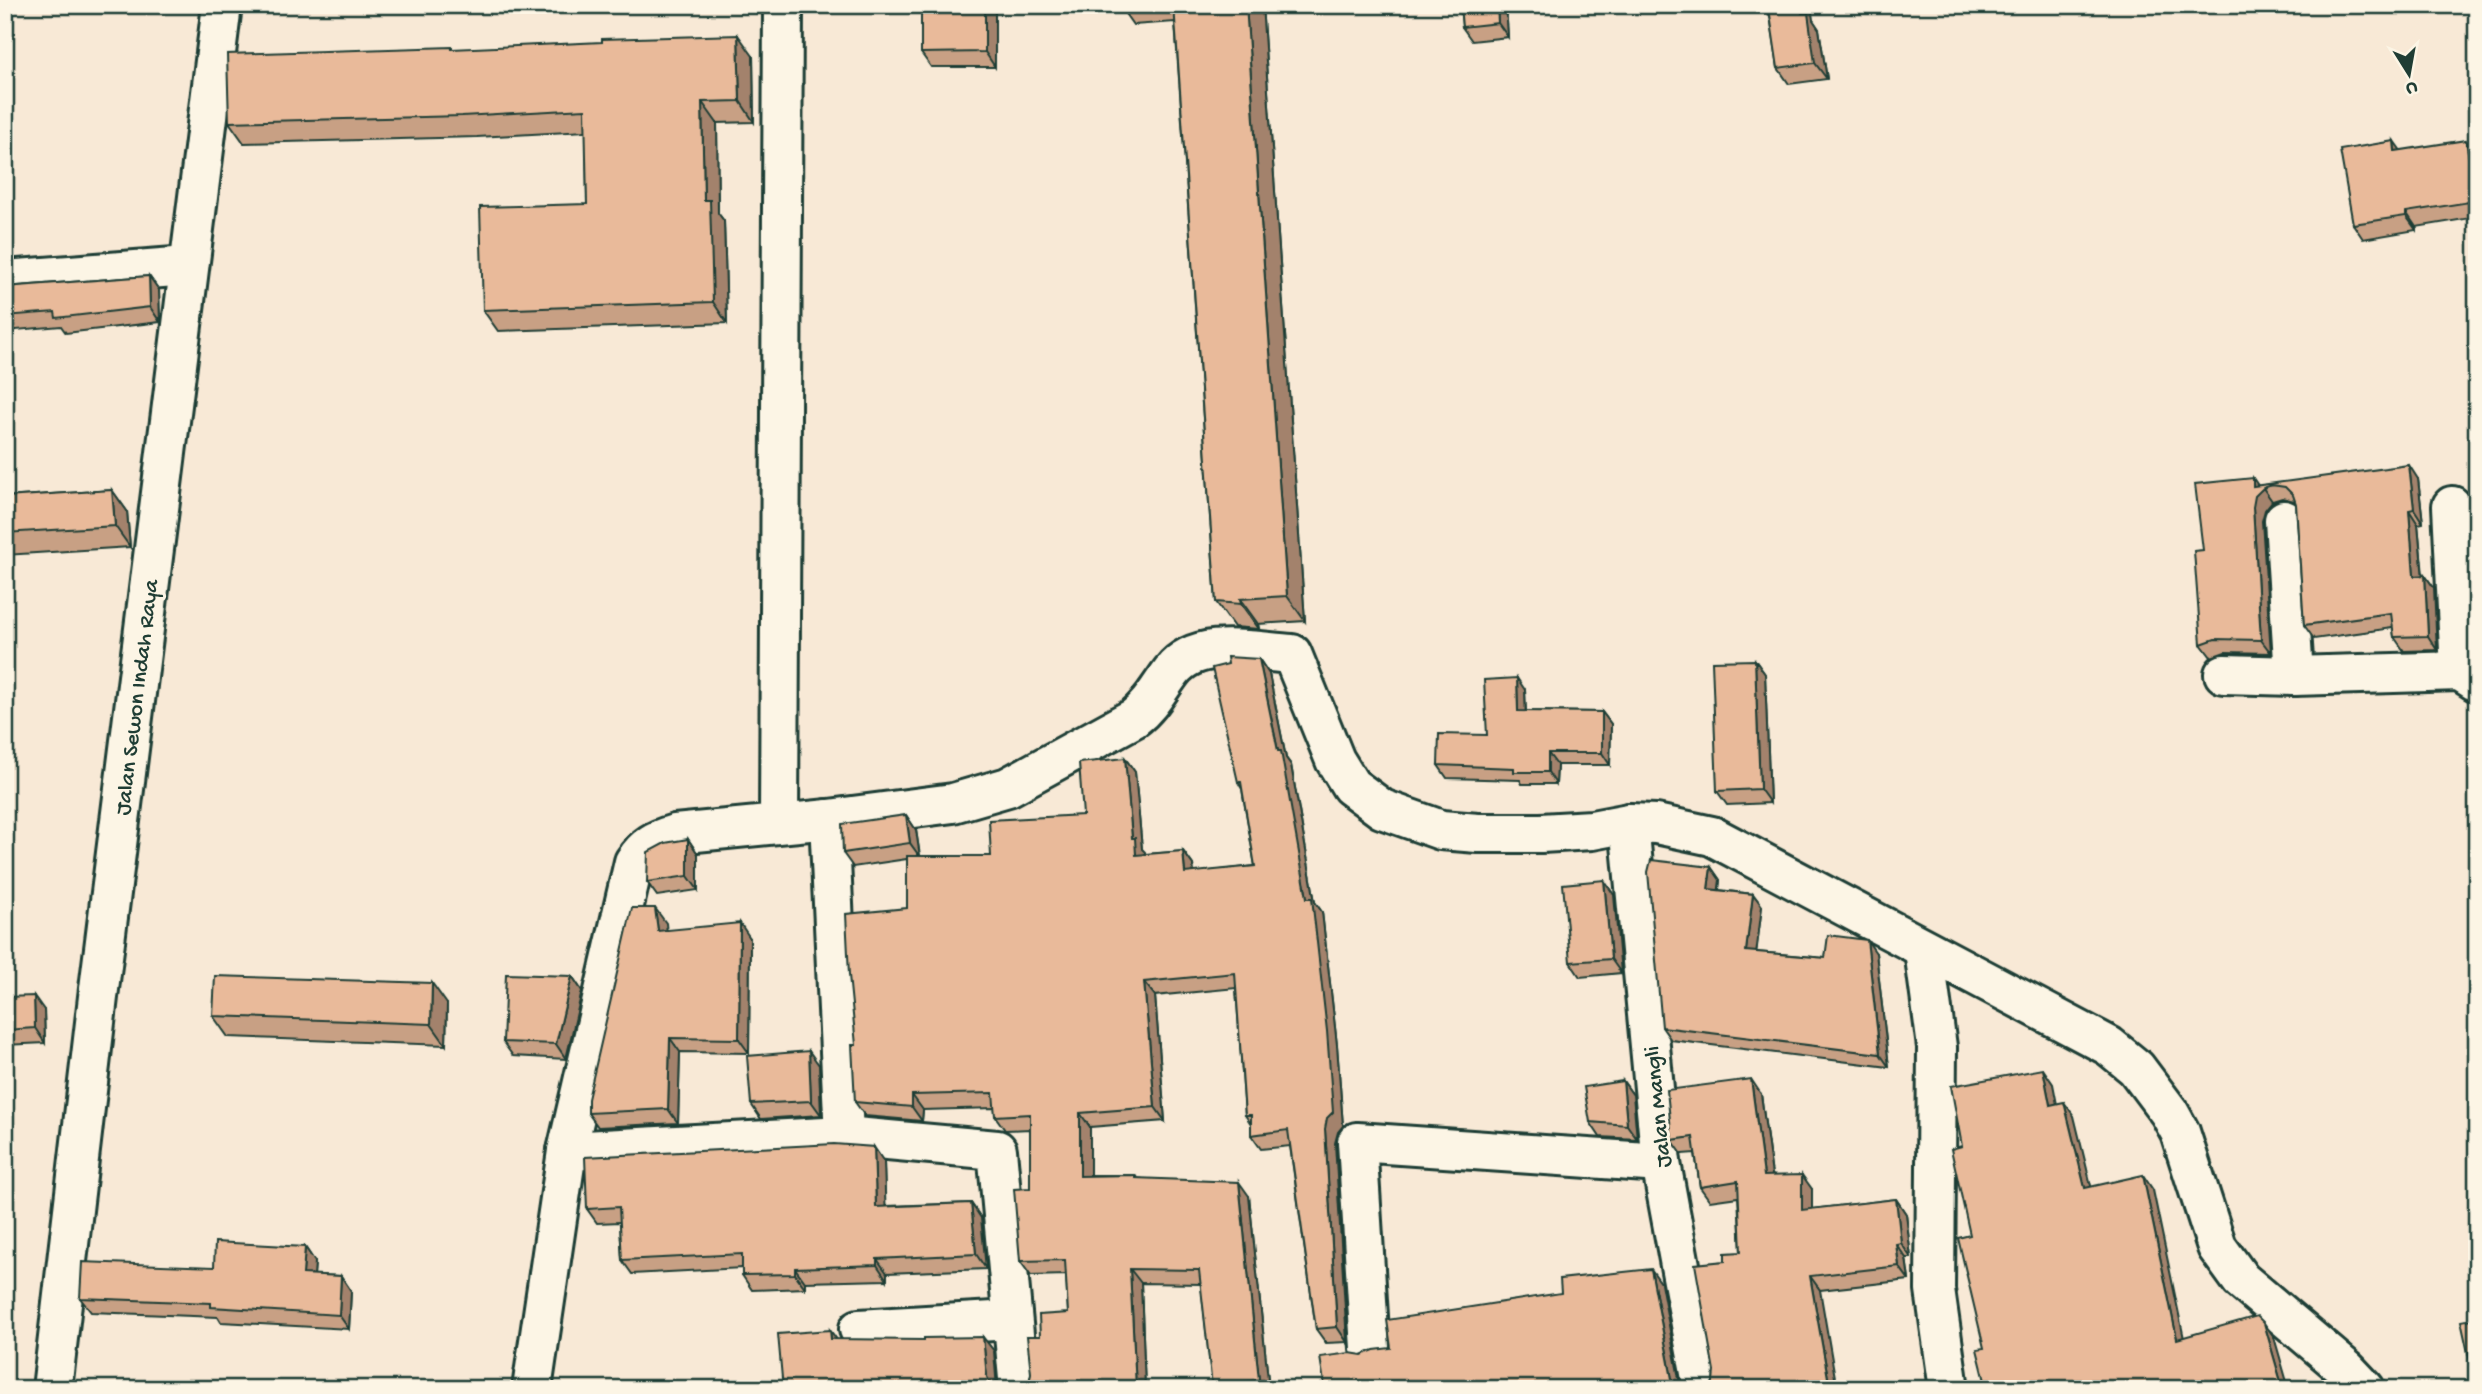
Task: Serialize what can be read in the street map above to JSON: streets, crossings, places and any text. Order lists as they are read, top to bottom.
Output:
{
  "streets": {
    "street": ["Jalan Sewon Indah Raya", "Jalan Mangli"]
  },
  "north": "bottom"
}
